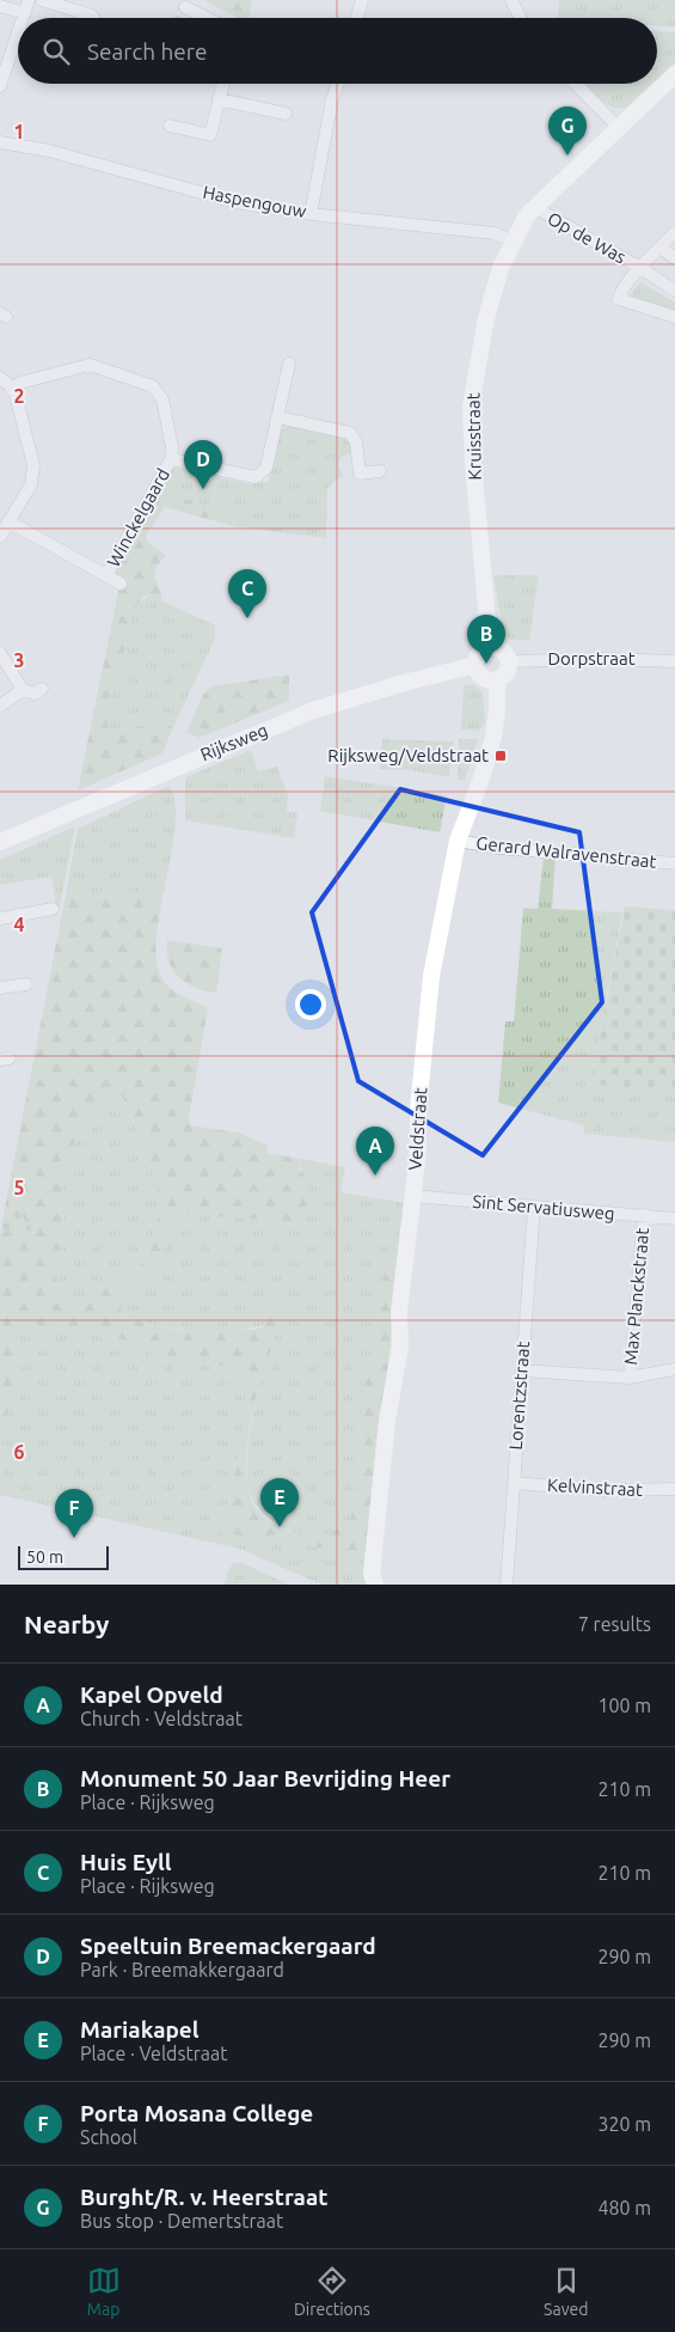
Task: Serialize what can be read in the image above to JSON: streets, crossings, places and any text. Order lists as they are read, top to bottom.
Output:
{
  "streets": {
    "street": [
      "Haspengouw",
      "Op de Was",
      "Kruisstraat",
      "Winckelgaard",
      "Dorpstraat",
      "Rijksweg",
      "Gerard Walravenstraat",
      "Veldstraat",
      "Sint Servatiusweg",
      "Max Planckstraat",
      "Lorentzstraat",
      "Kelvinstraat"
    ]
  },
  "crossings": [
    ["Haspengouw", "Kruisstraat"],
    ["Op de Was", "Kruisstraat"],
    ["Kruisstraat", "Dorpstraat"],
    ["Kruisstraat", "Rijksweg"],
    ["Kruisstraat", "Veldstraat"],
    ["Dorpstraat", "Rijksweg"],
    ["Dorpstraat", "Veldstraat"],
    ["Rijksweg", "Veldstraat"],
    ["Gerard Walravenstraat", "Veldstraat"],
    ["Veldstraat", "Sint Servatiusweg"],
    ["Sint Servatiusweg", "Max Planckstraat"],
    ["Sint Servatiusweg", "Lorentzstraat"],
    ["Lorentzstraat", "Kelvinstraat"]
  ],
  "places": {
    "transit": ["Rijksweg/Veldstraat"]
  },
  "scale_bar": "50 m",
  "page": {
    "search": "Search here",
    "pins": [
      "G",
      "D",
      "C",
      "B",
      "A",
      "E",
      "F"
    ],
    "scale": "50 m",
    "heading": ["Nearby", "7 results"],
    "list": [
      {
        "mark": "A",
        "name": "Kapel Opveld",
        "note": "Church · Veldstraat",
        "value": "100 m"
      },
      {
        "mark": "B",
        "name": "Monument 50 Jaar Bevrijding Heer",
        "note": "Place · Rijksweg",
        "value": "210 m"
      },
      {
        "mark": "C",
        "name": "Huis Eyll",
        "note": "Place · Rijksweg",
        "value": "210 m"
      },
      {
        "mark": "D",
        "name": "Speeltuin Breemackergaard",
        "note": "Park · Breemakkergaard",
        "value": "290 m"
      },
      {
        "mark": "E",
        "name": "Mariakapel",
        "note": "Place · Veldstraat",
        "value": "290 m"
      },
      {
        "mark": "F",
        "name": "Porta Mosana College",
        "note": "School",
        "value": "320 m"
      },
      {
        "mark": "G",
        "name": "Burght/R. v. Heerstraat",
        "note": "Bus stop · Demertstraat",
        "value": "480 m"
      }
    ],
    "nav": ["Map", "Directions", "Saved"]
  },
  "grid": {
    "rows": [
      "1",
      "2",
      "3",
      "4",
      "5",
      "6"
    ]
  }
}
